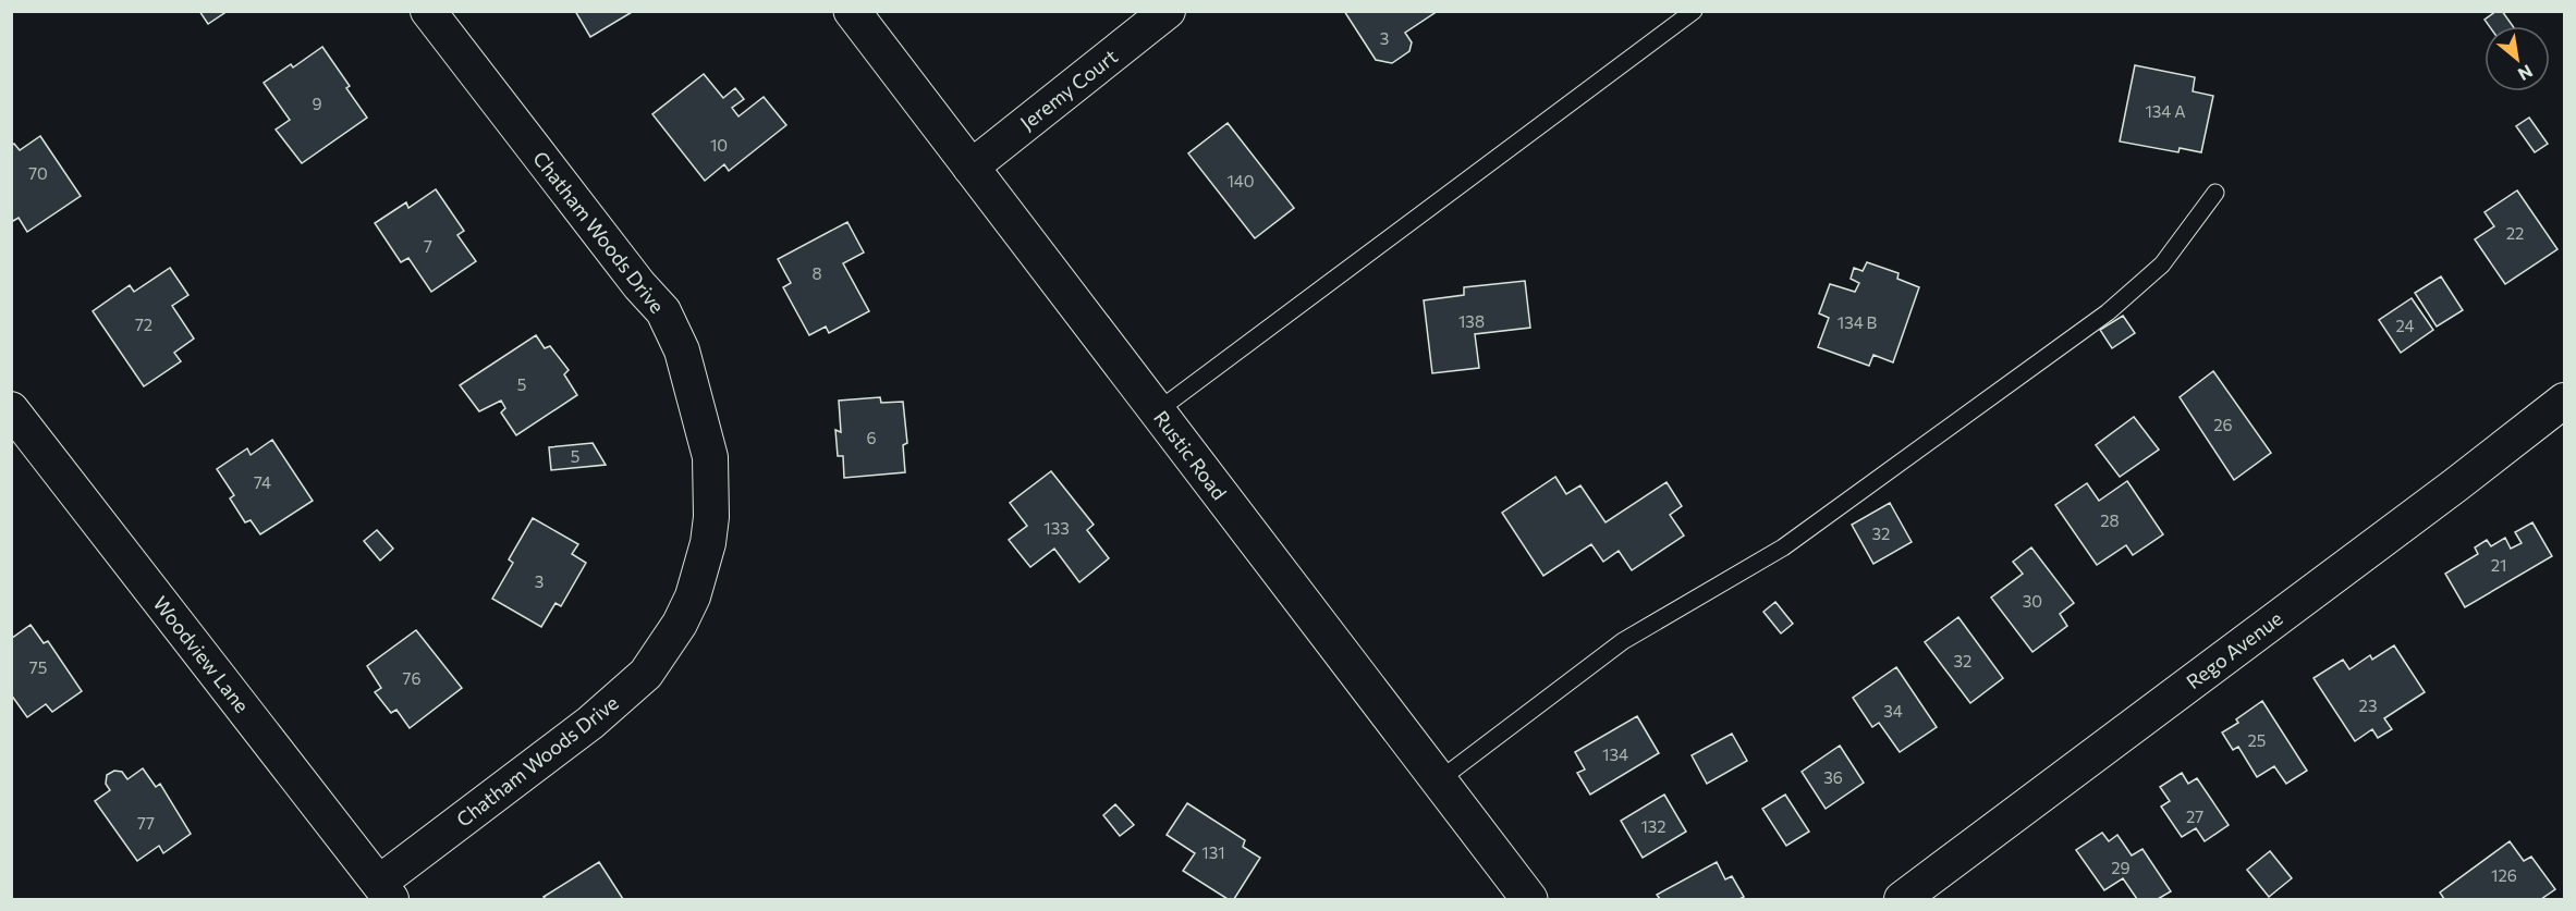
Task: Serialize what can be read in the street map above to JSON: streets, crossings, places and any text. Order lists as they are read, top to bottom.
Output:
{
  "streets": {
    "street": [
      "Jeremy Court",
      "Chatham Woods Drive",
      "Rustic Road",
      "Rego Avenue",
      "Woodview Lane"
    ]
  },
  "crossings": [
    ["Jeremy Court", "Rustic Road"],
    ["Chatham Woods Drive", "Woodview Lane"]
  ],
  "house_numbers": [
    "3",
    "9",
    "134 A",
    "10",
    "70",
    "140",
    "22",
    "7",
    "8",
    "138",
    "134 B",
    "72",
    "24",
    "5",
    "26",
    "6",
    "5",
    "74",
    "28",
    "133",
    "32",
    "21",
    "3",
    "30",
    "32",
    "75",
    "76",
    "23",
    "34",
    "25",
    "134",
    "36",
    "27",
    "77",
    "132",
    "131",
    "29",
    "126"
  ],
  "north": "bottom right"
}
